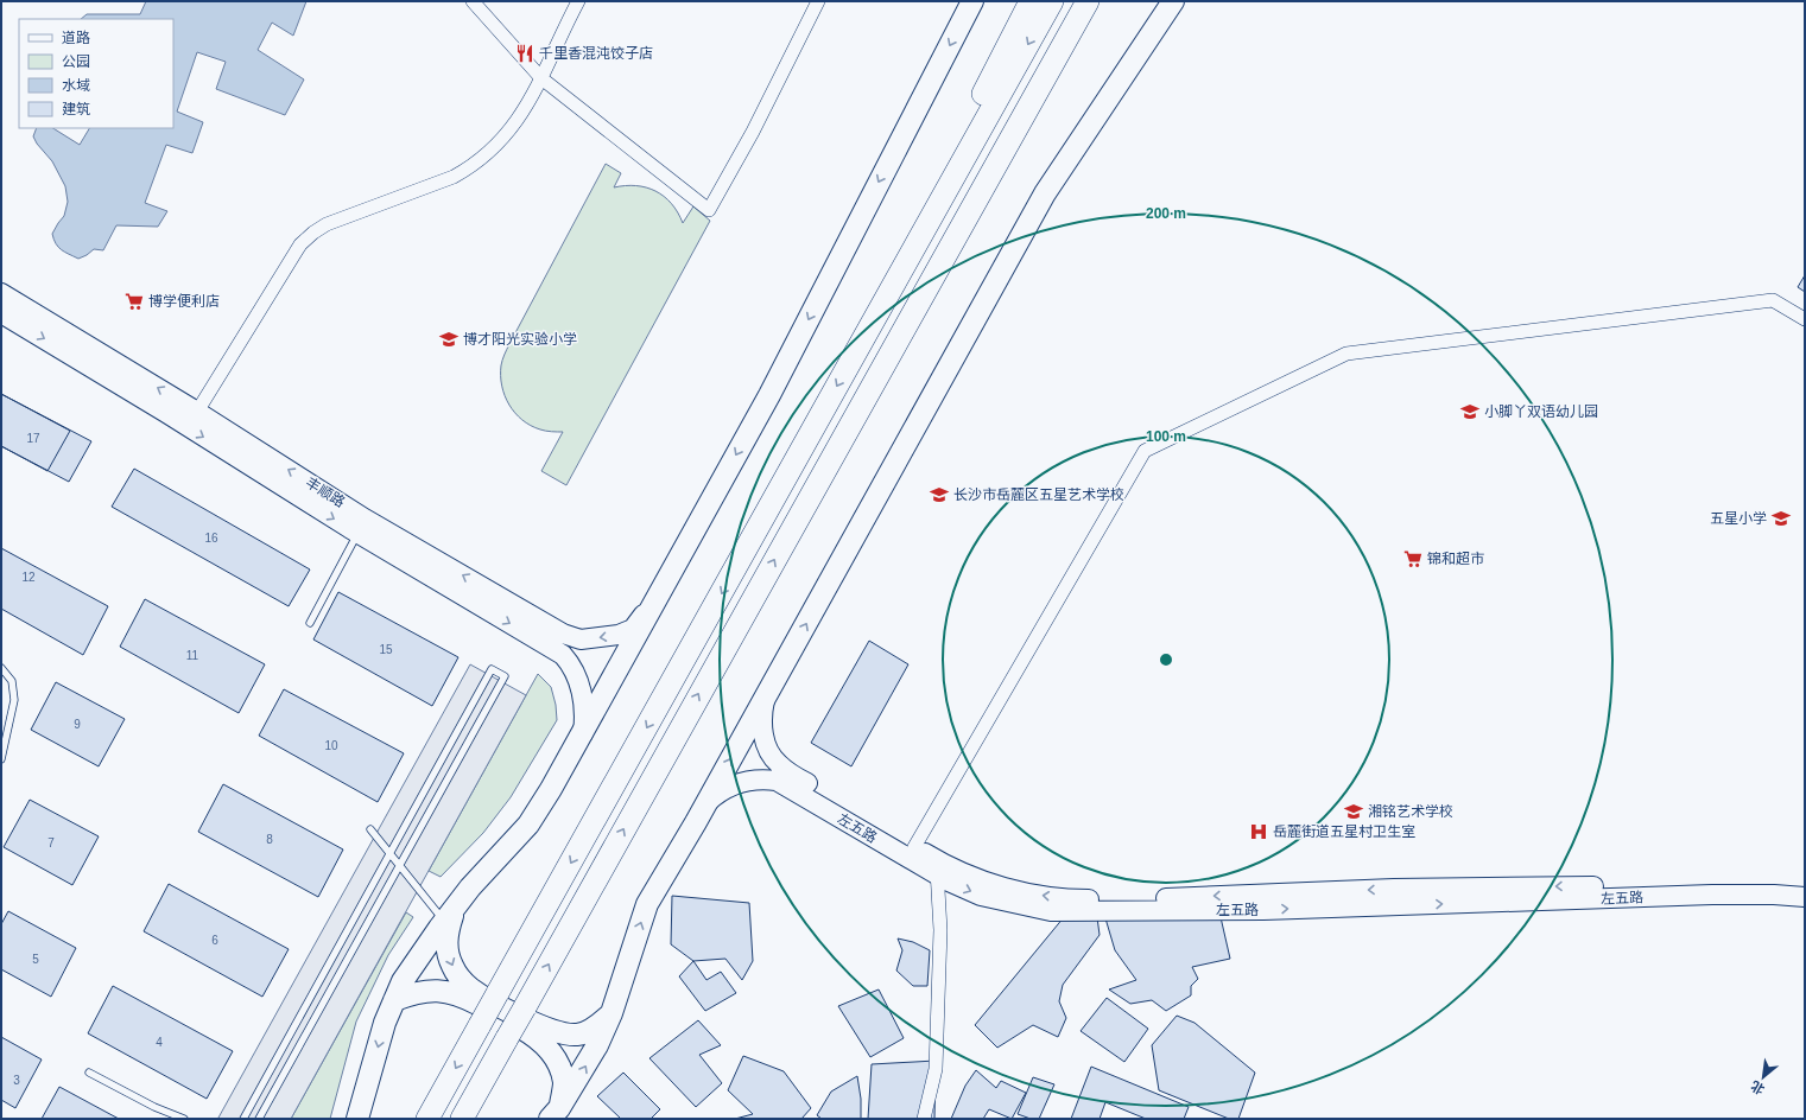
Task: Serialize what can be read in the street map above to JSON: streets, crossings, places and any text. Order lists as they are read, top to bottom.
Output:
{
  "streets": {
    "main road": ["丰顺路", "左五路"]
  },
  "places": {
    "restaurant": ["千里香混沌饺子店"],
    "supermarket": ["博学便利店", "锦和超市"],
    "school or university": [
      "博才阳光实验小学",
      "小脚丫双语幼儿园",
      "长沙市岳麓区五星艺术学校",
      "五星小学",
      "湘铭艺术学校"
    ],
    "hospital": ["岳麓街道五星村卫生室"]
  },
  "house_numbers": [
    "17",
    "16",
    "12",
    "15",
    "11",
    "9",
    "10",
    "8",
    "7",
    "6",
    "5",
    "4",
    "3"
  ],
  "legend": [
    "道路",
    "公园",
    "水域",
    "建筑"
  ],
  "north": "bottom left",
  "rings": ["200 m", "100 m"]
}
